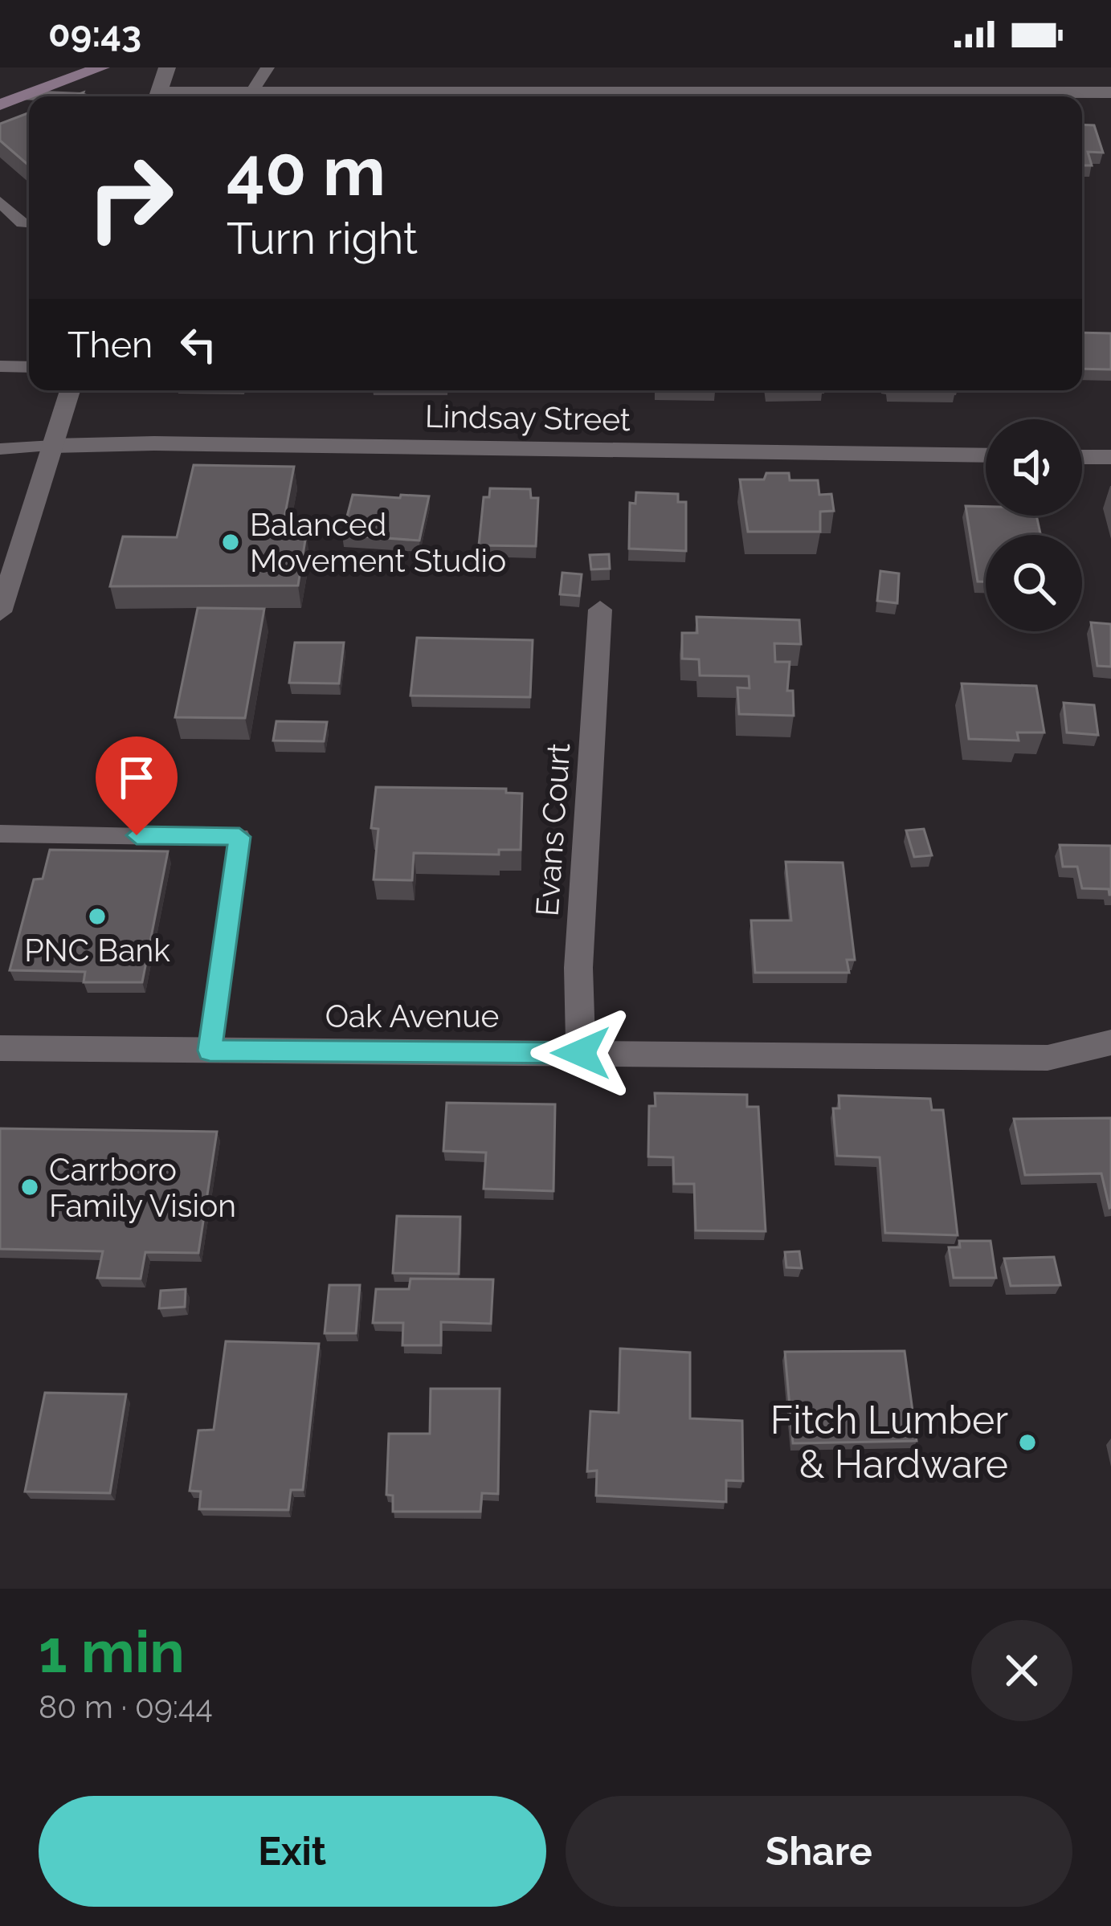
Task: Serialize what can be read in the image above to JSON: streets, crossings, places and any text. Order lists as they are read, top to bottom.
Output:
{
  "streets": {
    "street": ["Lindsay Street", "Evans Court", "Oak Avenue"]
  },
  "crossings": [
    ["Evans Court", "Oak Avenue"]
  ],
  "places": [
    "Balanced Movement Studio",
    "PNC Bank",
    "Carrboro Family Vision",
    "Fitch Lumber & Hardware"
  ],
  "page": {
    "status": "09:43",
    "turn": ["40 m", "Turn right"],
    "then": "Then",
    "heading": ["1 min", "80 m · 09:44"],
    "buttons": ["Exit", "Share"]
  }
}
